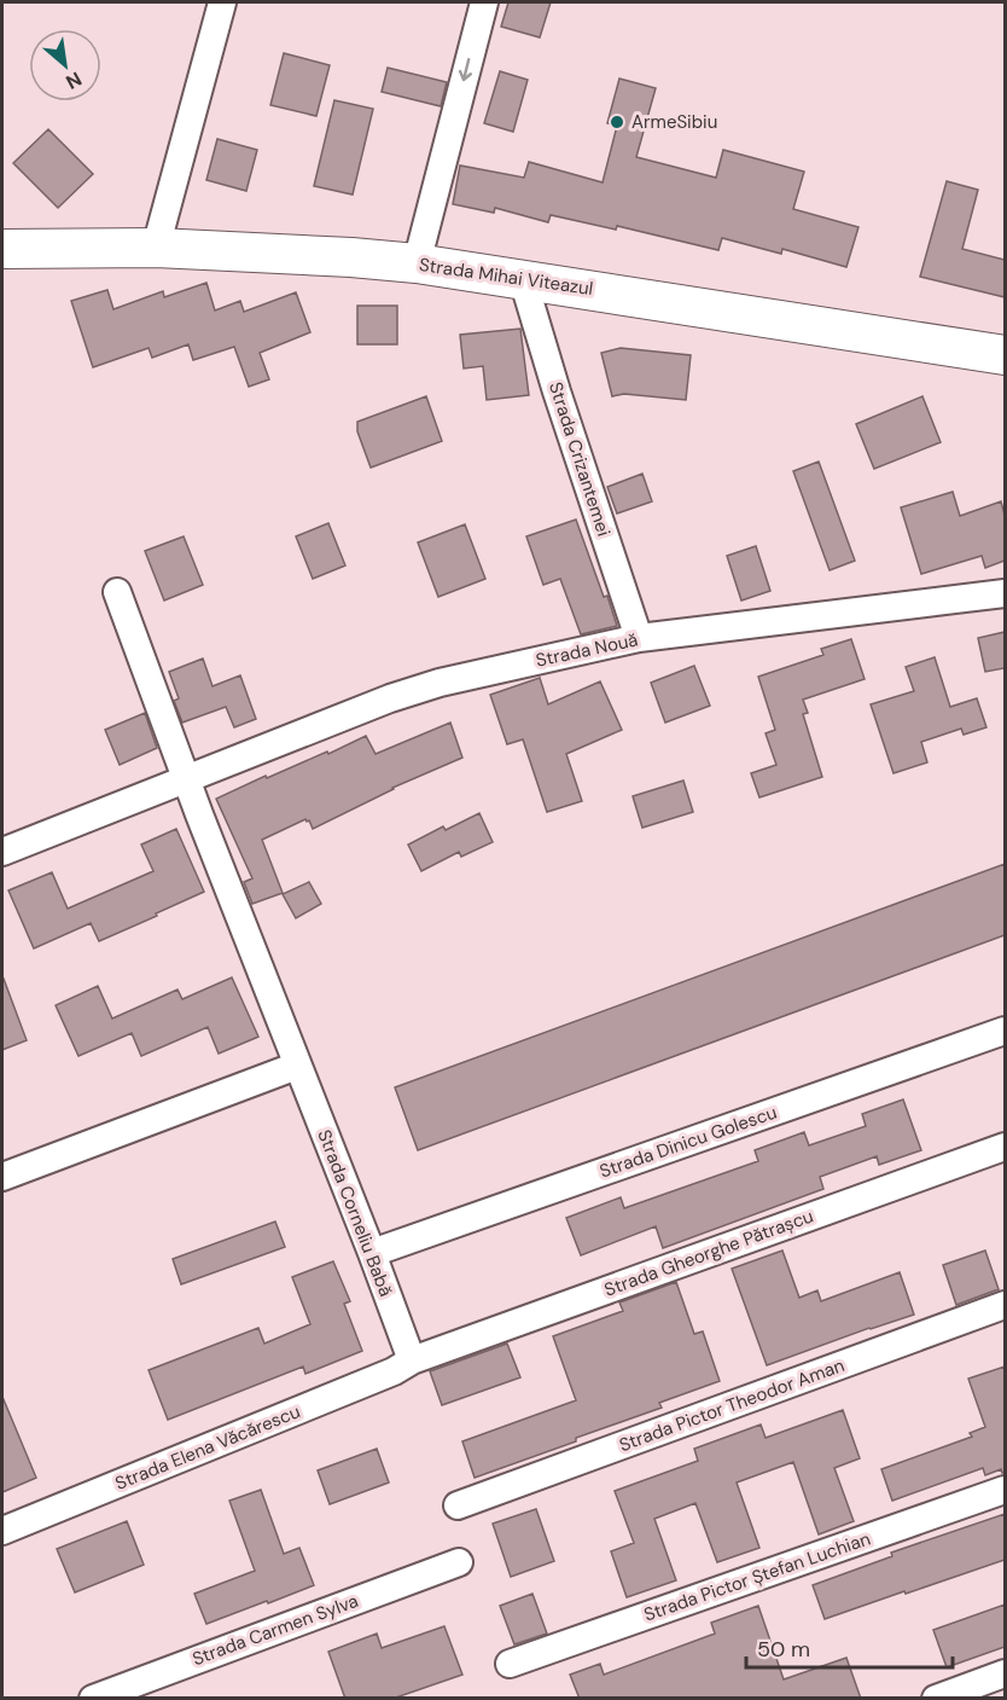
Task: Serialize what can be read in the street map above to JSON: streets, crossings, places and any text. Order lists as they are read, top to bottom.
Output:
{
  "streets": {
    "main road": ["Strada Mihai Viteazul"],
    "street": [
      "Strada Crizantemei",
      "Strada Nouă",
      "Strada Dinicu Golescu",
      "Strada Corneliu Babă",
      "Strada Gheorghe Pătrașcu",
      "Strada Pictor Theodor Aman",
      "Strada Elena Văcărescu",
      "Strada Pictor Ștefan Luchian",
      "Strada Carmen Sylva"
    ]
  },
  "crossings": [
    ["Strada Mihai Viteazul", "Strada Crizantemei"],
    ["Strada Crizantemei", "Strada Nouă"],
    ["Strada Nouă", "Strada Corneliu Babă"],
    ["Strada Dinicu Golescu", "Strada Corneliu Babă"],
    ["Strada Corneliu Babă", "Strada Gheorghe Pătrașcu"],
    ["Strada Corneliu Babă", "Strada Elena Văcărescu"],
    ["Strada Gheorghe Pătrașcu", "Strada Elena Văcărescu"]
  ],
  "places": ["ArmeSibiu"],
  "scale_bar": "50 m",
  "north": "bottom right"
}
